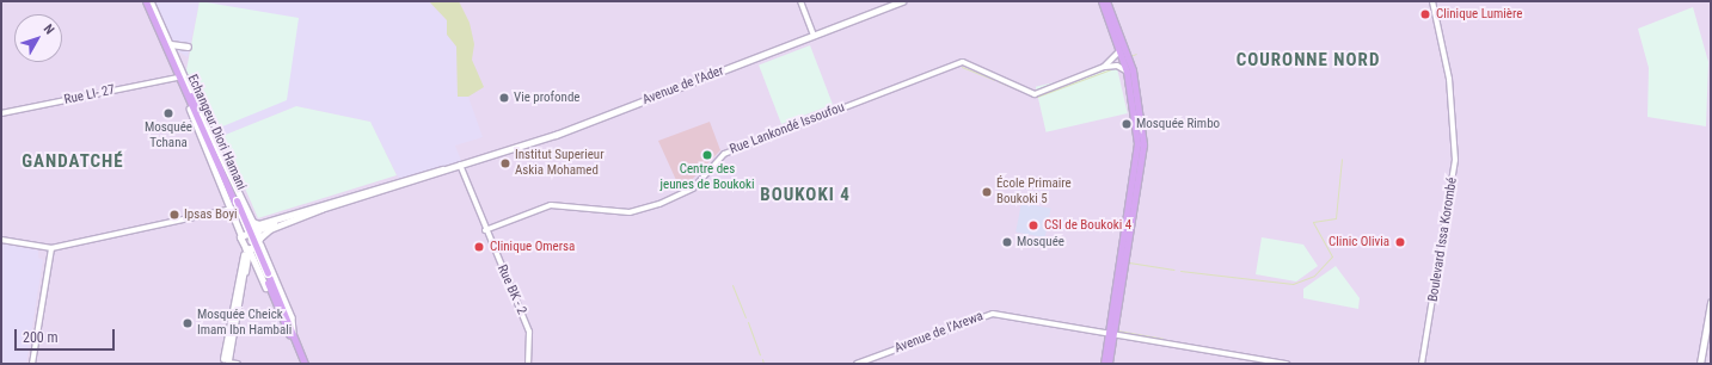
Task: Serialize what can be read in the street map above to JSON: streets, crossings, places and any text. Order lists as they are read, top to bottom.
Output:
{
  "streets": {
    "main road": ["Avenue de l'Ader", "Echangeur Diori Hamani"],
    "street": [
      "Rue LI- 27",
      "Rue Lankondé Issoufou",
      "Boulevard Issa Korombé",
      "Rue BK - 2",
      "Avenue de l'Arewa"
    ]
  },
  "crossings": [
    ["Avenue de l'Ader", "Rue BK - 2"],
    ["Rue Lankondé Issoufou", "Rue BK - 2"]
  ],
  "districts": ["COURONNE NORD", "GANDATCHÉ", "BOUKOKI 4"],
  "places": [
    "Clinique Lumière",
    "Vie profonde",
    "Mosquée Tchana",
    "Mosquée Rimbo",
    "Centre des jeunes de Boukoki",
    "Institut Superieur Askia Mohamed",
    "École Primaire Boukoki 5",
    "Ipsas Boyi",
    "CSI de Boukoki 4",
    "Mosquée",
    "Clinic Olivia",
    "Clinique Omersa",
    "Mosquée Cheick Imam Ibn Hambali"
  ],
  "scale_bar": "200 m",
  "north": "top right"
}
